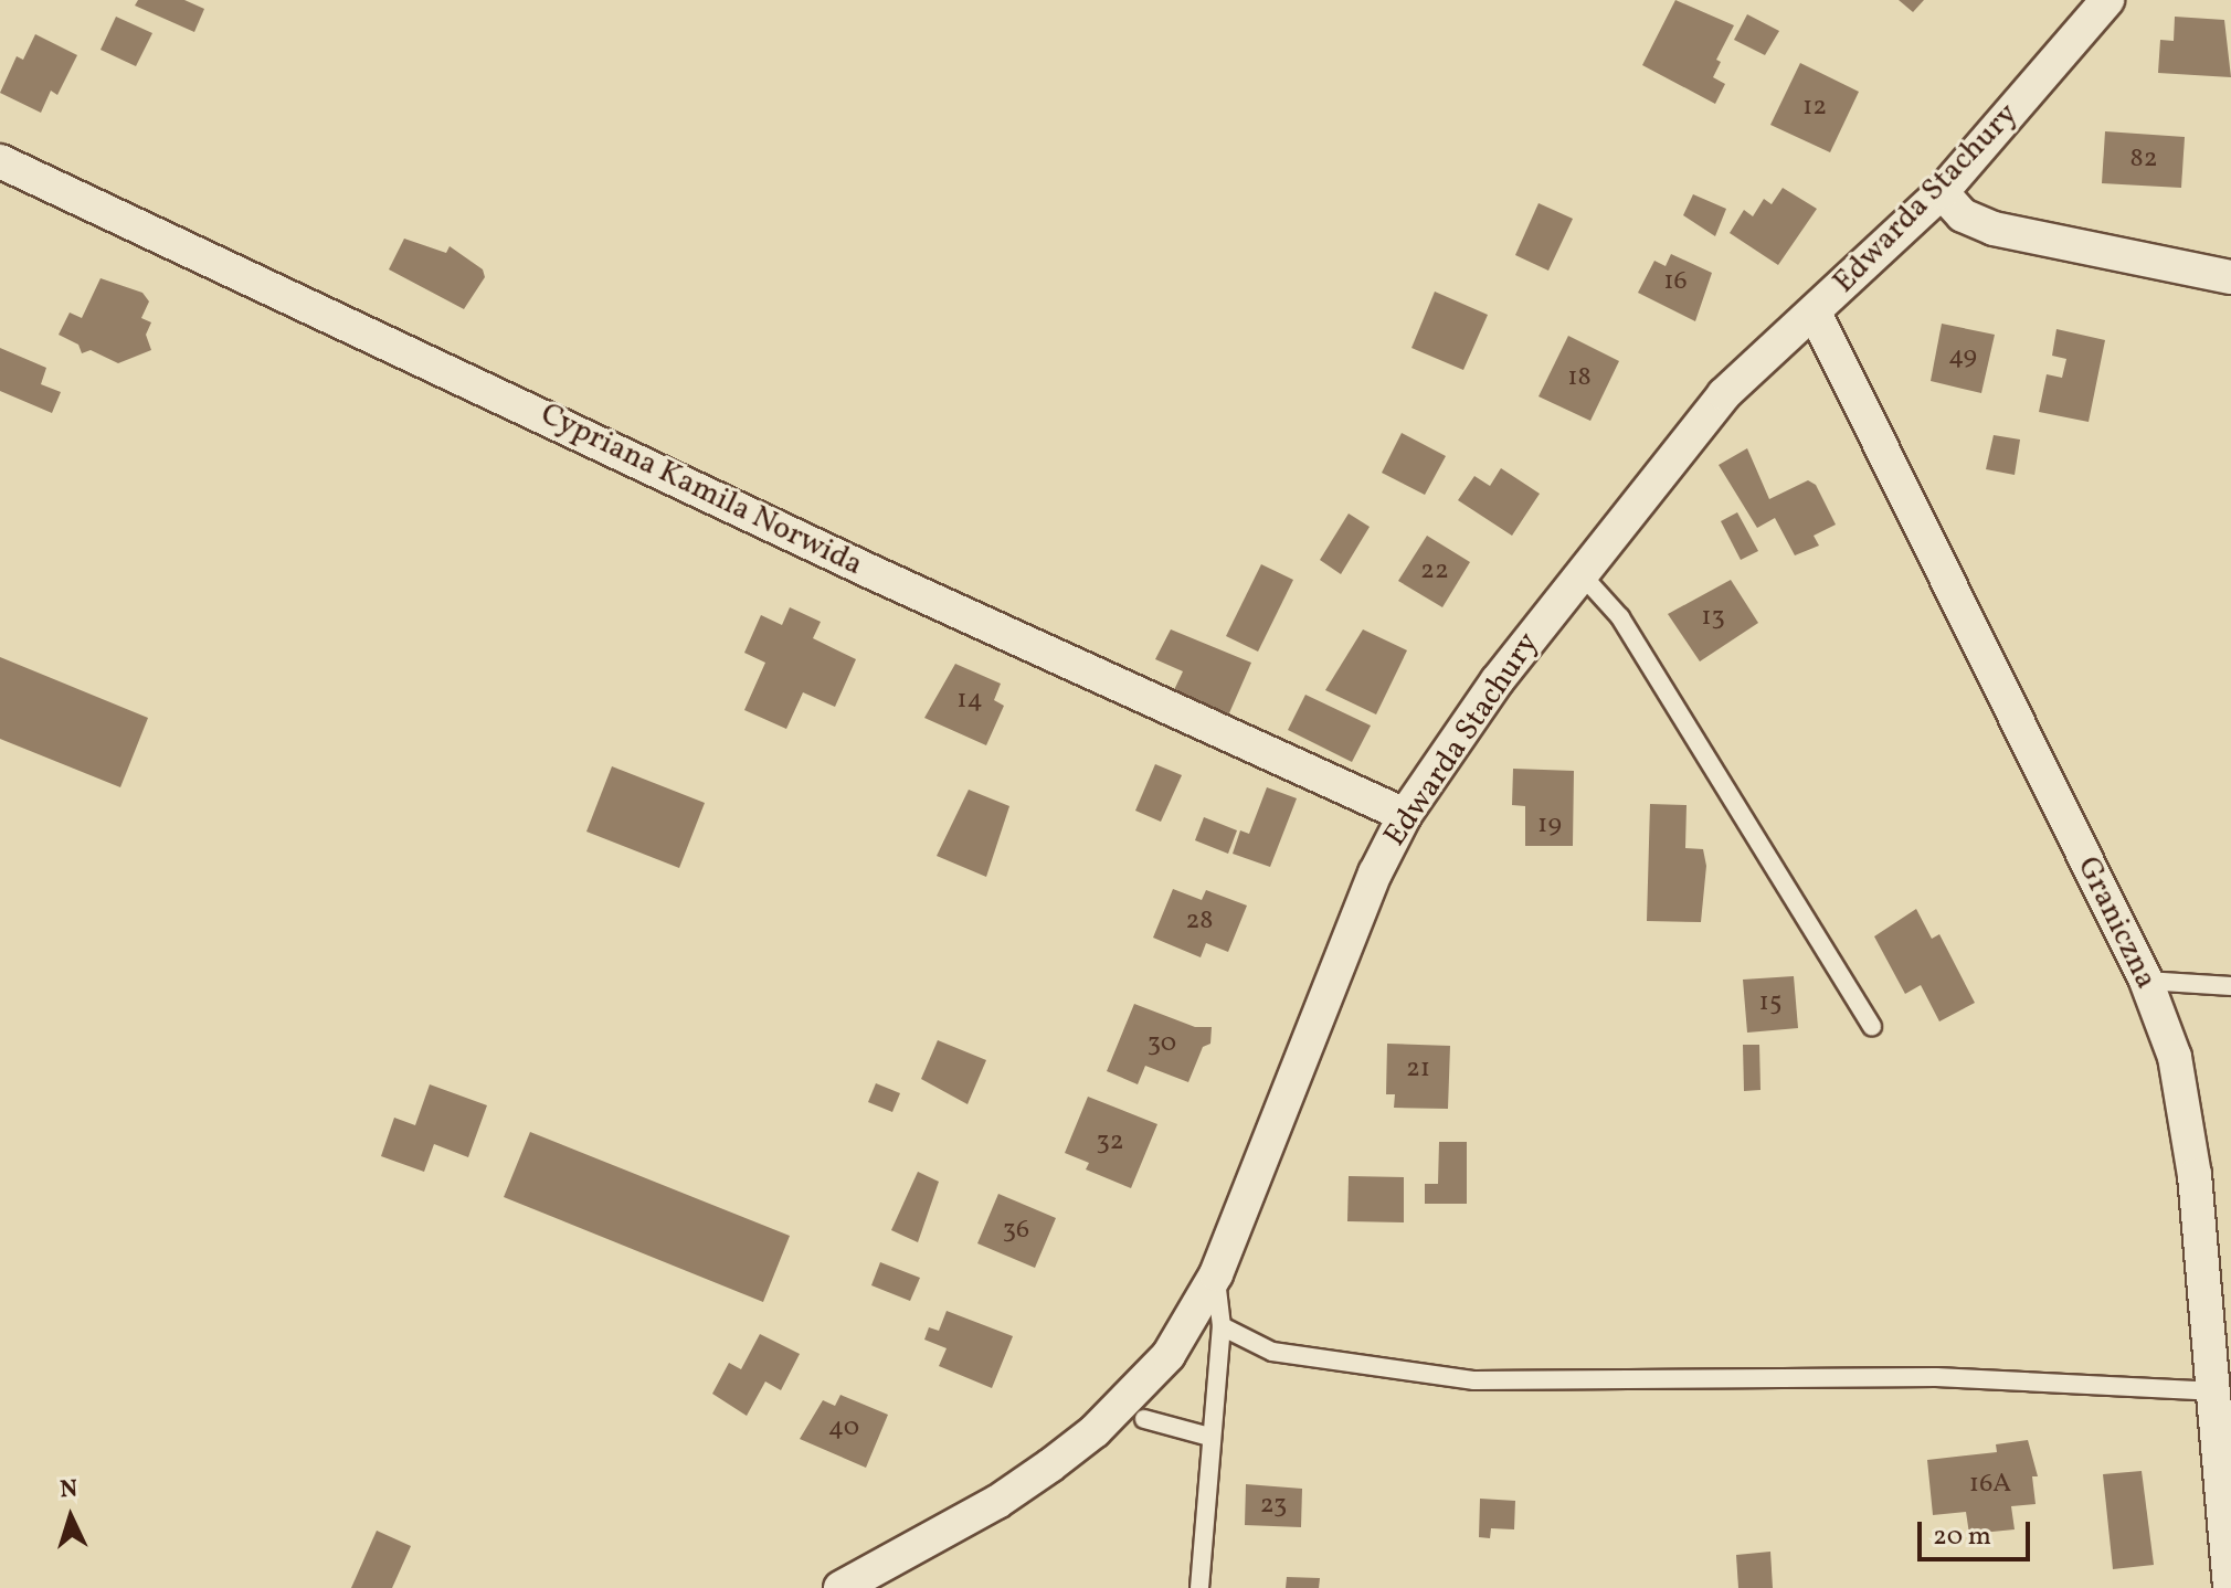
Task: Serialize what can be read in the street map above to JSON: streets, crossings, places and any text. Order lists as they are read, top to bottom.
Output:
{
  "streets": {
    "street": ["Edwarda Stachury", "Cypriana Kamila Norwida", "Graniczna"]
  },
  "crossings": [
    ["Edwarda Stachury", "Cypriana Kamila Norwida"],
    ["Edwarda Stachury", "Graniczna"]
  ],
  "house_numbers": [
    "12",
    "82",
    "16",
    "49",
    "18",
    "22",
    "13",
    "14",
    "19",
    "28",
    "15",
    "30",
    "21",
    "32",
    "36",
    "40",
    "16A",
    "23"
  ],
  "scale_bar": "20 m",
  "north": "top"
}
